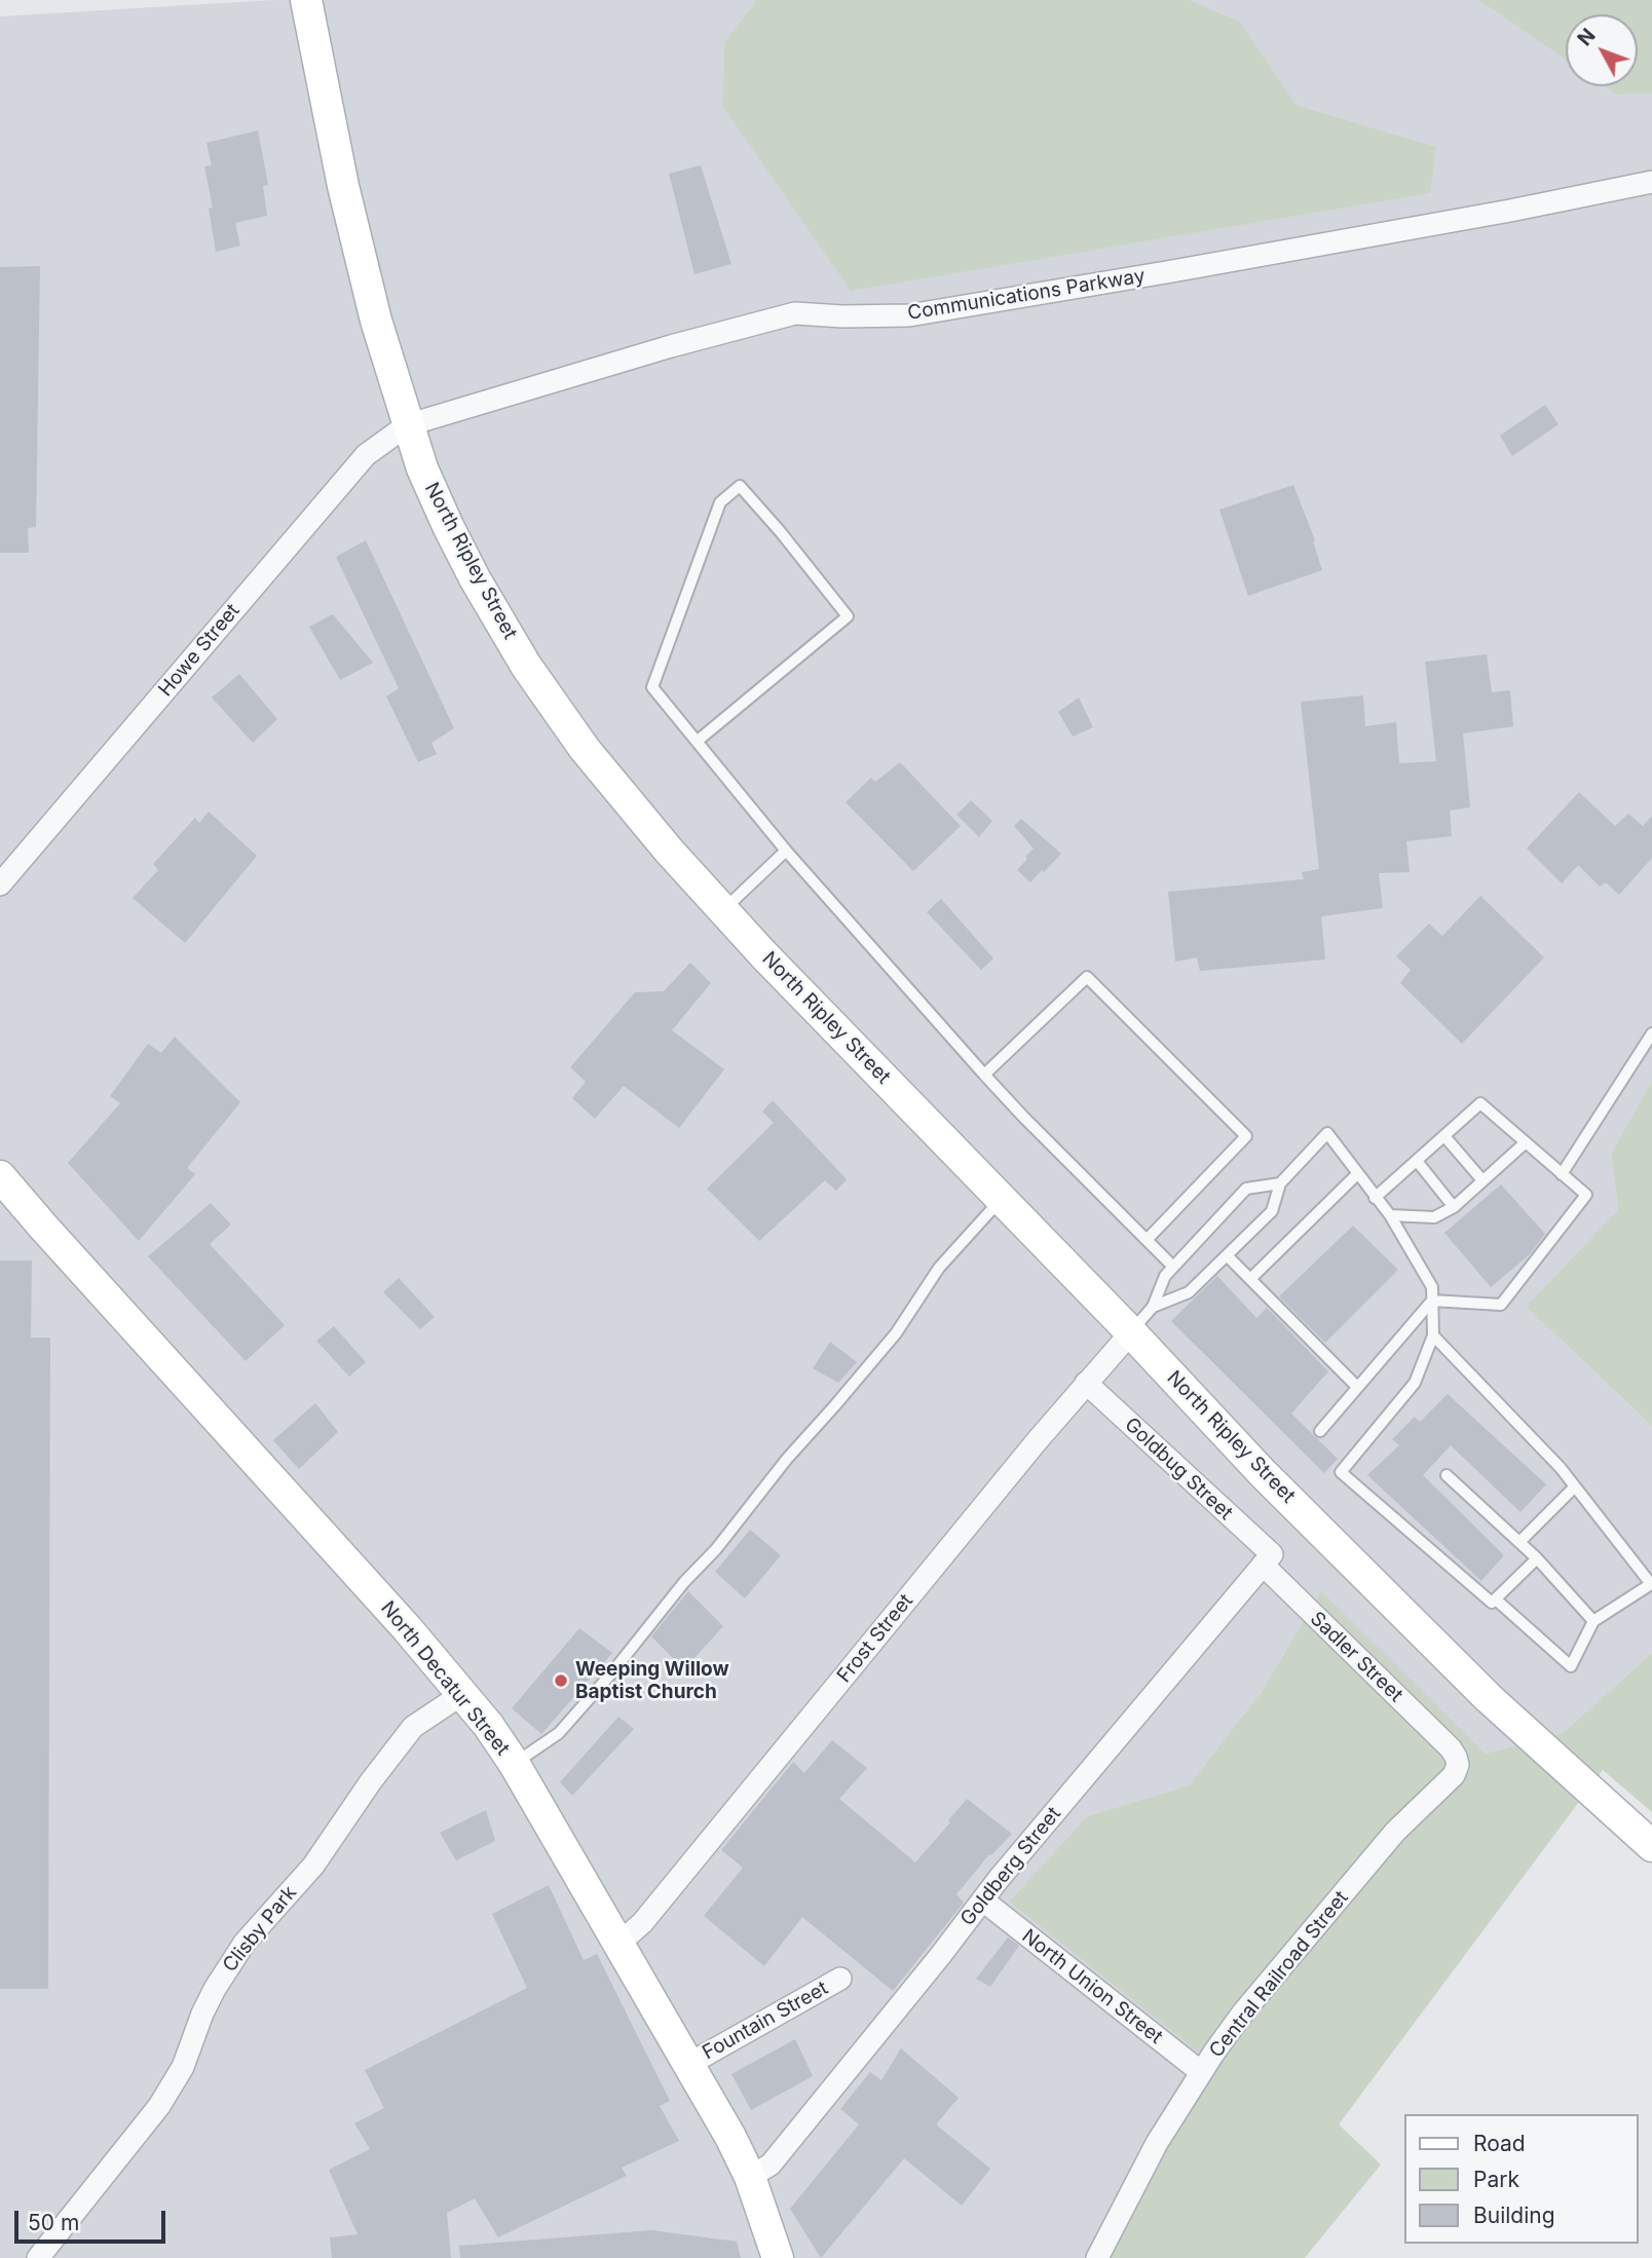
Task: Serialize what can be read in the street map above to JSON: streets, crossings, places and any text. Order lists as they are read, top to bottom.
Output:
{
  "streets": {
    "main road": ["North Ripley Street", "North Decatur Street"],
    "street": [
      "Communications Parkway",
      "Howe Street",
      "Goldbug Street",
      "Frost Street",
      "Sadler Street",
      "Goldberg Street",
      "Clisby Park",
      "Central Railroad Street",
      "North Union Street",
      "Fountain Street"
    ]
  },
  "crossings": [
    ["Communications Parkway", "North Ripley Street"],
    ["Communications Parkway", "Howe Street"],
    ["North Ripley Street", "Howe Street"],
    ["North Ripley Street", "Frost Street"],
    ["Goldbug Street", "Frost Street"],
    ["Goldbug Street", "Sadler Street"],
    ["Goldbug Street", "Goldberg Street"],
    ["Frost Street", "North Decatur Street"],
    ["Sadler Street", "Goldberg Street"],
    ["Sadler Street", "Central Railroad Street"],
    ["North Decatur Street", "Goldberg Street"],
    ["North Decatur Street", "Clisby Park"],
    ["North Decatur Street", "Fountain Street"],
    ["Goldberg Street", "North Union Street"],
    ["Central Railroad Street", "North Union Street"]
  ],
  "places": ["Weeping Willow Baptist Church"],
  "legend": ["Road", "Park", "Building"],
  "scale_bar": "50 m",
  "north": "top left"
}
